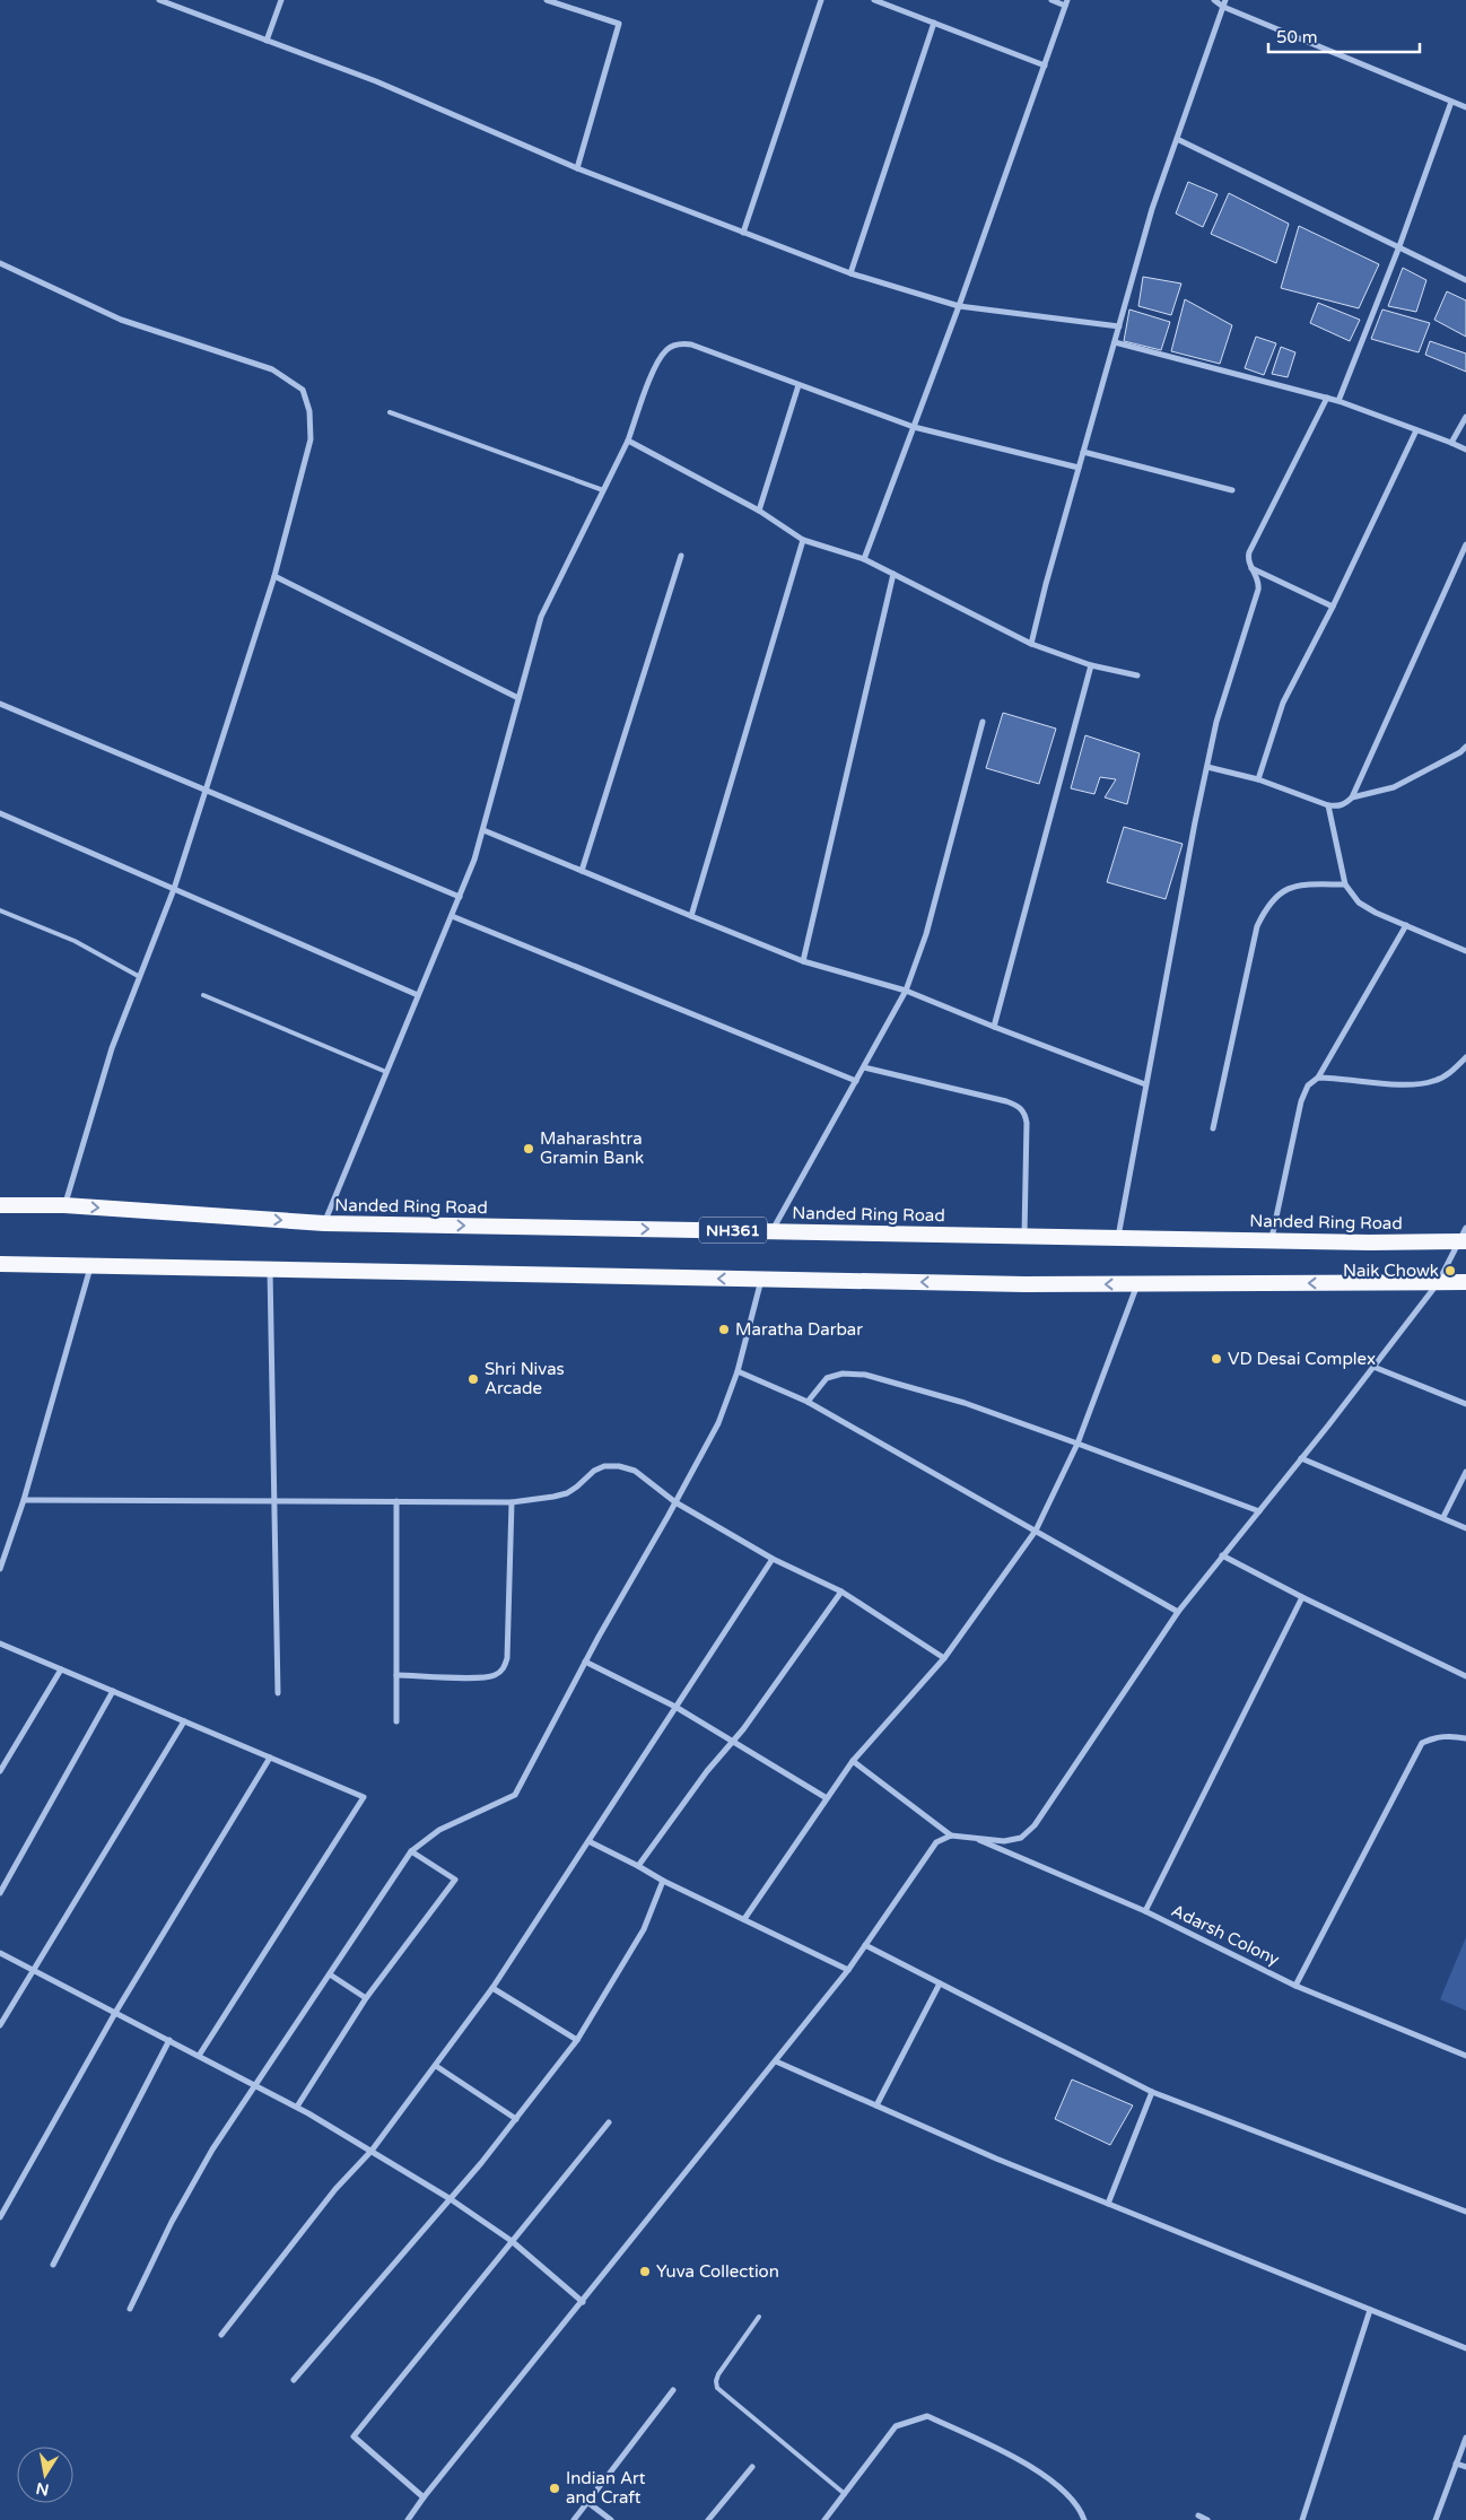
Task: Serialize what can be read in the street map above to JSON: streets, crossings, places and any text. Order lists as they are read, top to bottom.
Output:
{
  "streets": {
    "highway": ["Nanded Ring Road", "NH361"],
    "street": ["Adarsh Colony"]
  },
  "places": [
    "Maharashtra Gramin Bank",
    "Naik Chowk",
    "Maratha Darbar",
    "VD Desai Complex",
    "Shri Nivas Arcade",
    "Yuva Collection",
    "Indian Art and Craft"
  ],
  "scale_bar": "50 m",
  "north": "bottom"
}
